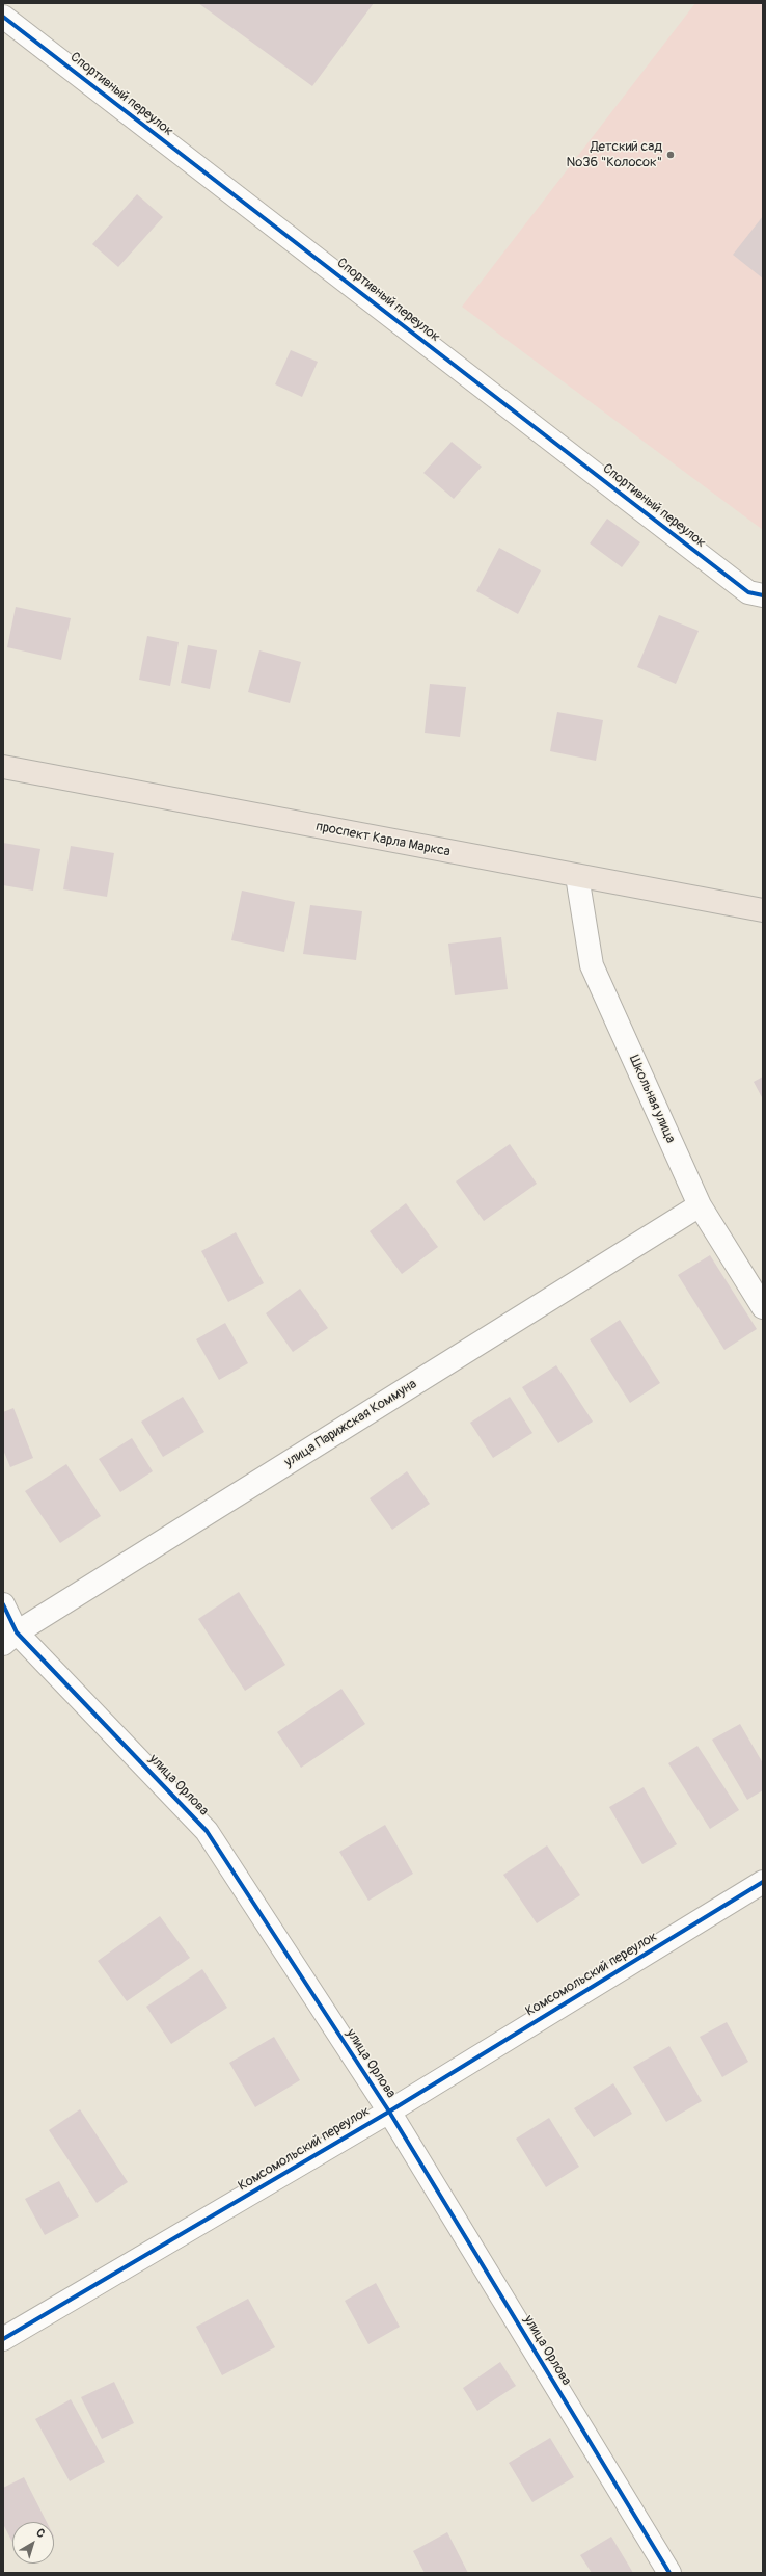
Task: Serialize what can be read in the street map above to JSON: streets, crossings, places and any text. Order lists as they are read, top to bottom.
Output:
{
  "streets": {
    "main road": ["проспект Карла Маркса"],
    "street": [
      "Спортивный переулок",
      "Школьная улица",
      "улица Парижская Коммуна",
      "улица Орлова",
      "Комсомольский переулок"
    ]
  },
  "crossings": [
    ["проспект Карла Маркса", "Школьная улица"],
    ["Школьная улица", "улица Парижская Коммуна"],
    ["улица Парижская Коммуна", "улица Орлова"],
    ["улица Орлова", "Комсомольский переулок"]
  ],
  "places": ["Детский сад №36 \"Колосок\""],
  "north": "top right"
}
